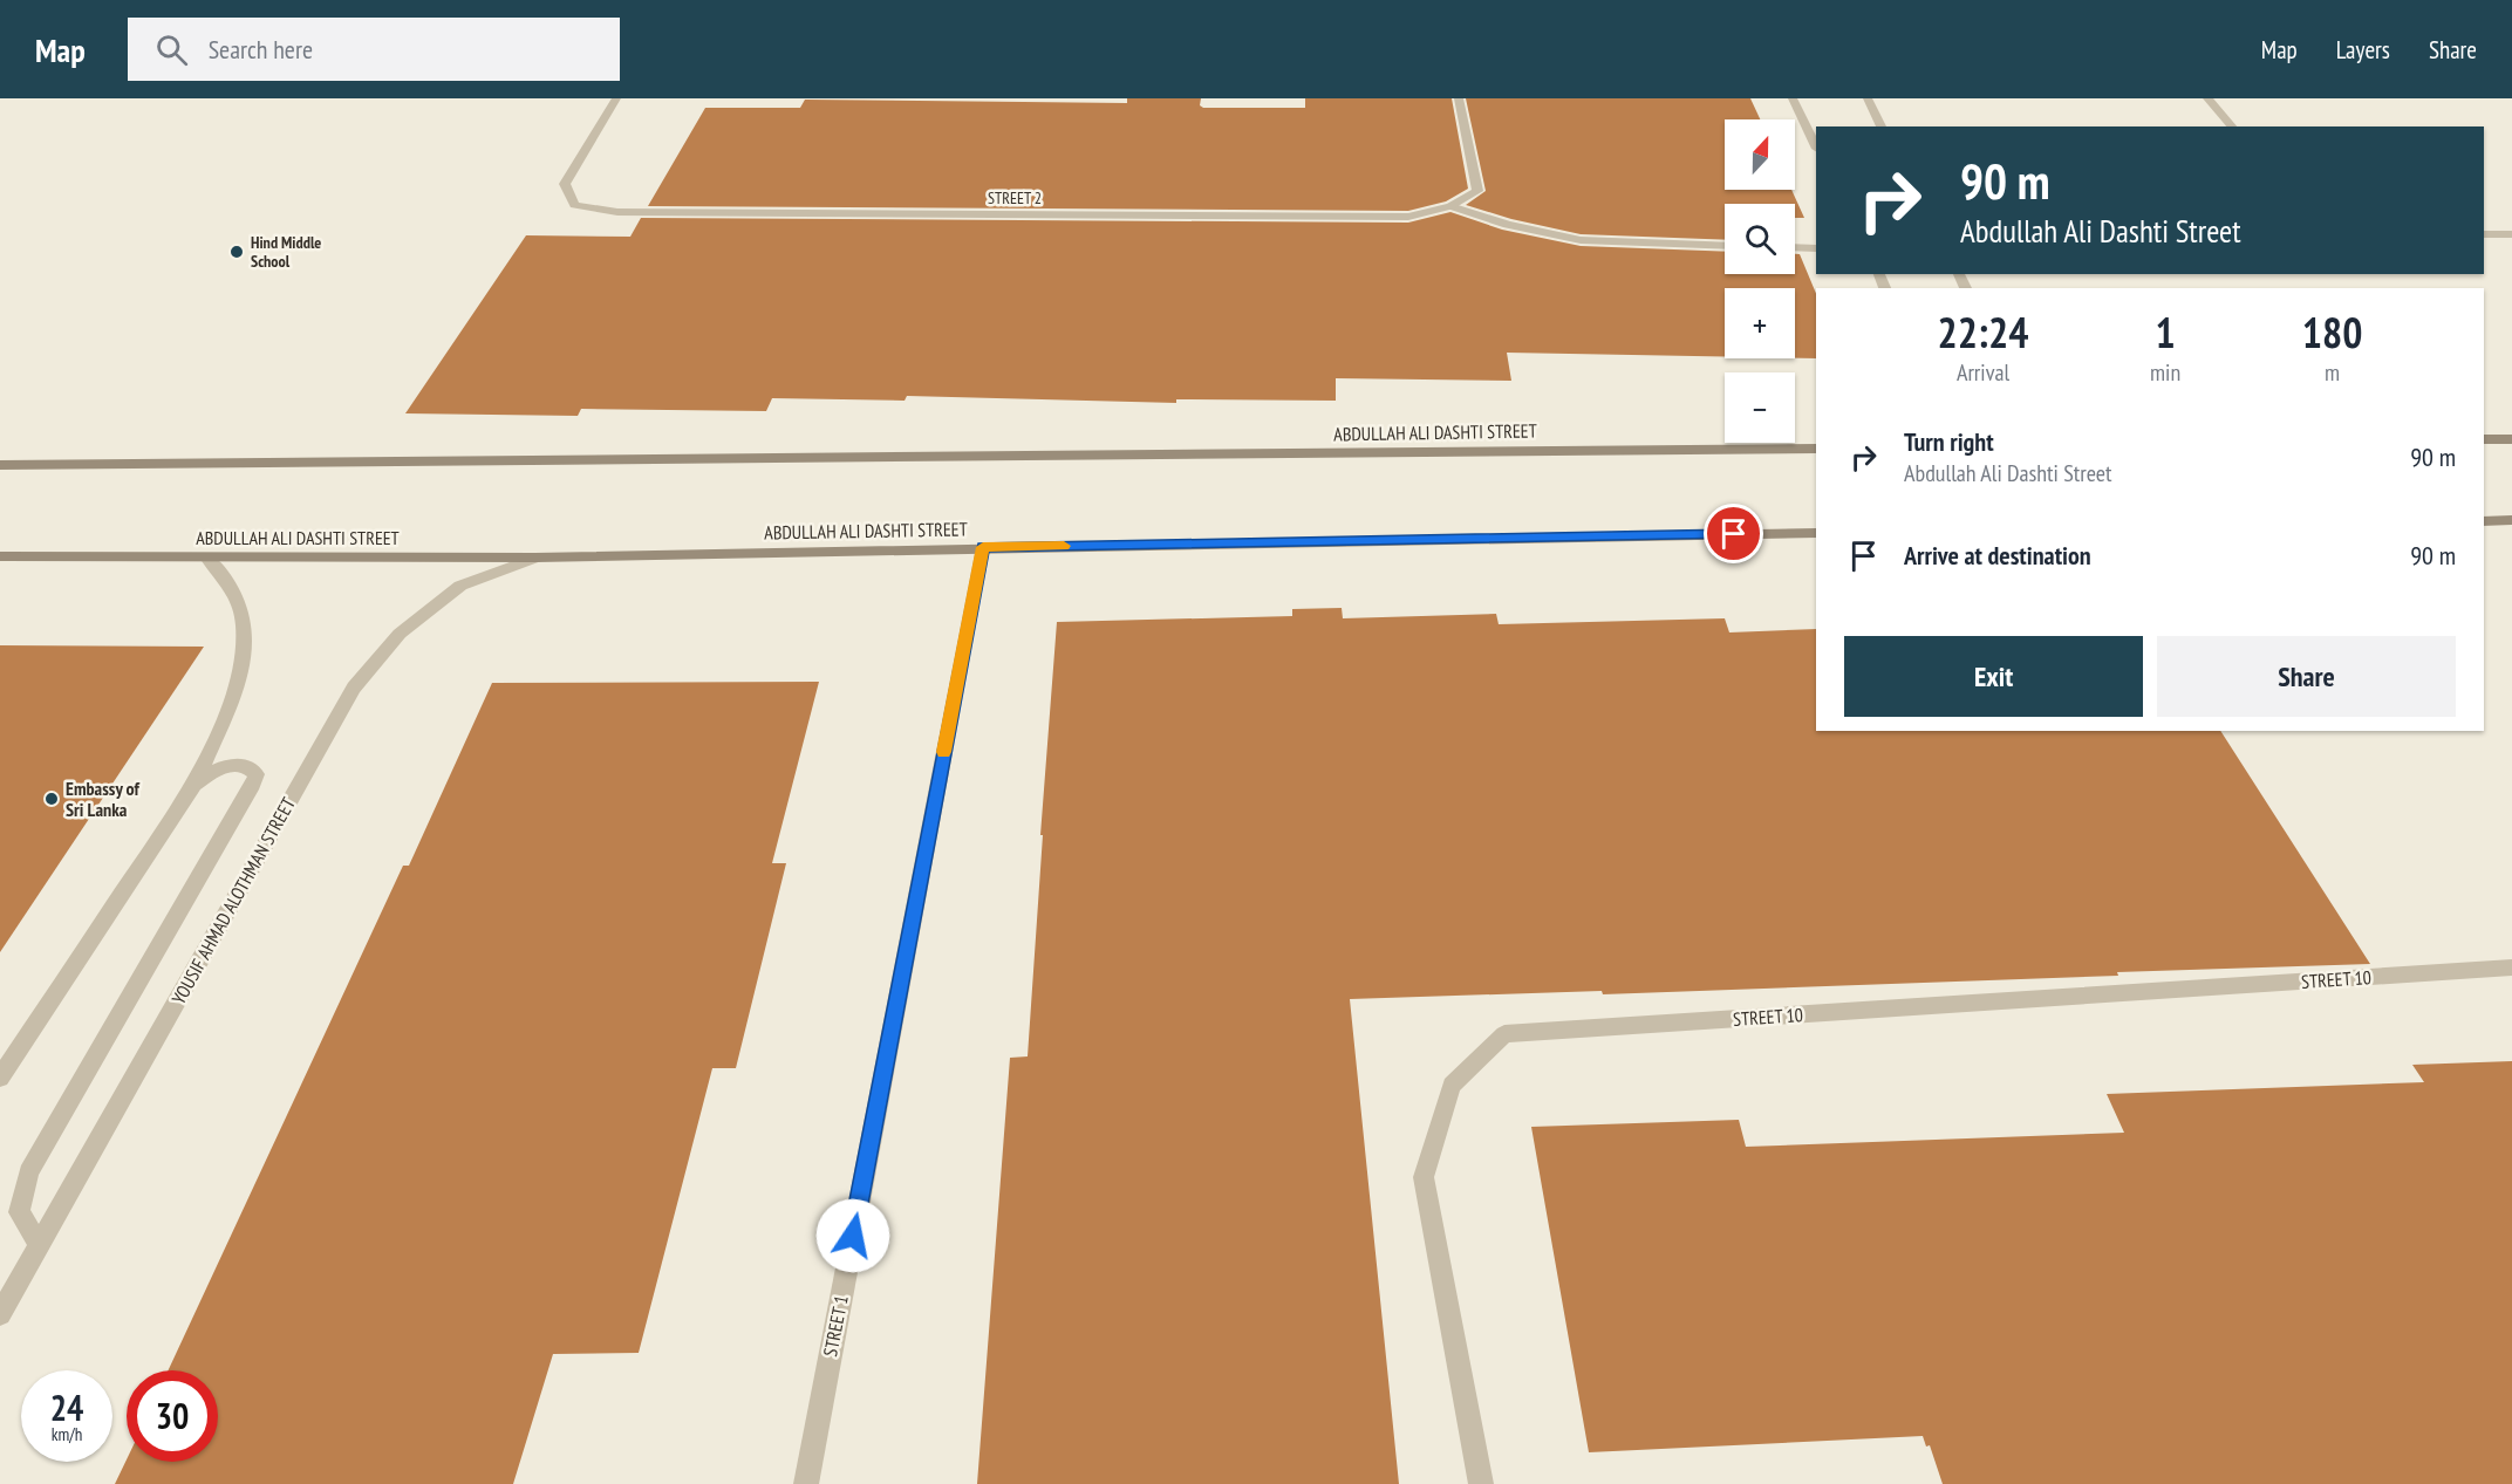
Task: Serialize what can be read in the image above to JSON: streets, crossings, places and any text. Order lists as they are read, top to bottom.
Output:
{
  "streets": {
    "main road": ["ABDULLAH ALI DASHTI STREET"],
    "street": [
      "STREET 2",
      "YOUSIF AHMAD ALOTHMAN STREET",
      "STREET 10",
      "STREET 1"
    ]
  },
  "crossings": [
    ["ABDULLAH ALI DASHTI STREET", "YOUSIF AHMAD ALOTHMAN STREET"],
    ["ABDULLAH ALI DASHTI STREET", "STREET 1"]
  ],
  "places": ["Hind Middle School", "Embassy of Sri Lanka"],
  "north": "top",
  "page": {
    "header": "Map",
    "search": "Search here",
    "nav": ["Map", "Layers", "Share"],
    "map_buttons": ["+", "−"],
    "turn": ["90 m", "Abdullah Ali Dashti Street"],
    "eta": [
      "22:24",
      "Arrival",
      "1",
      "min",
      "180",
      "m"
    ],
    "list": [
      {
        "name": "Turn right",
        "note": "Abdullah Ali Dashti Street",
        "value": "90 m"
      },
      {
        "name": "Arrive at destination",
        "value": "90 m"
      }
    ],
    "buttons": ["Exit", "Share"],
    "speed": "24 km/h",
    "limit": "30"
  }
}
